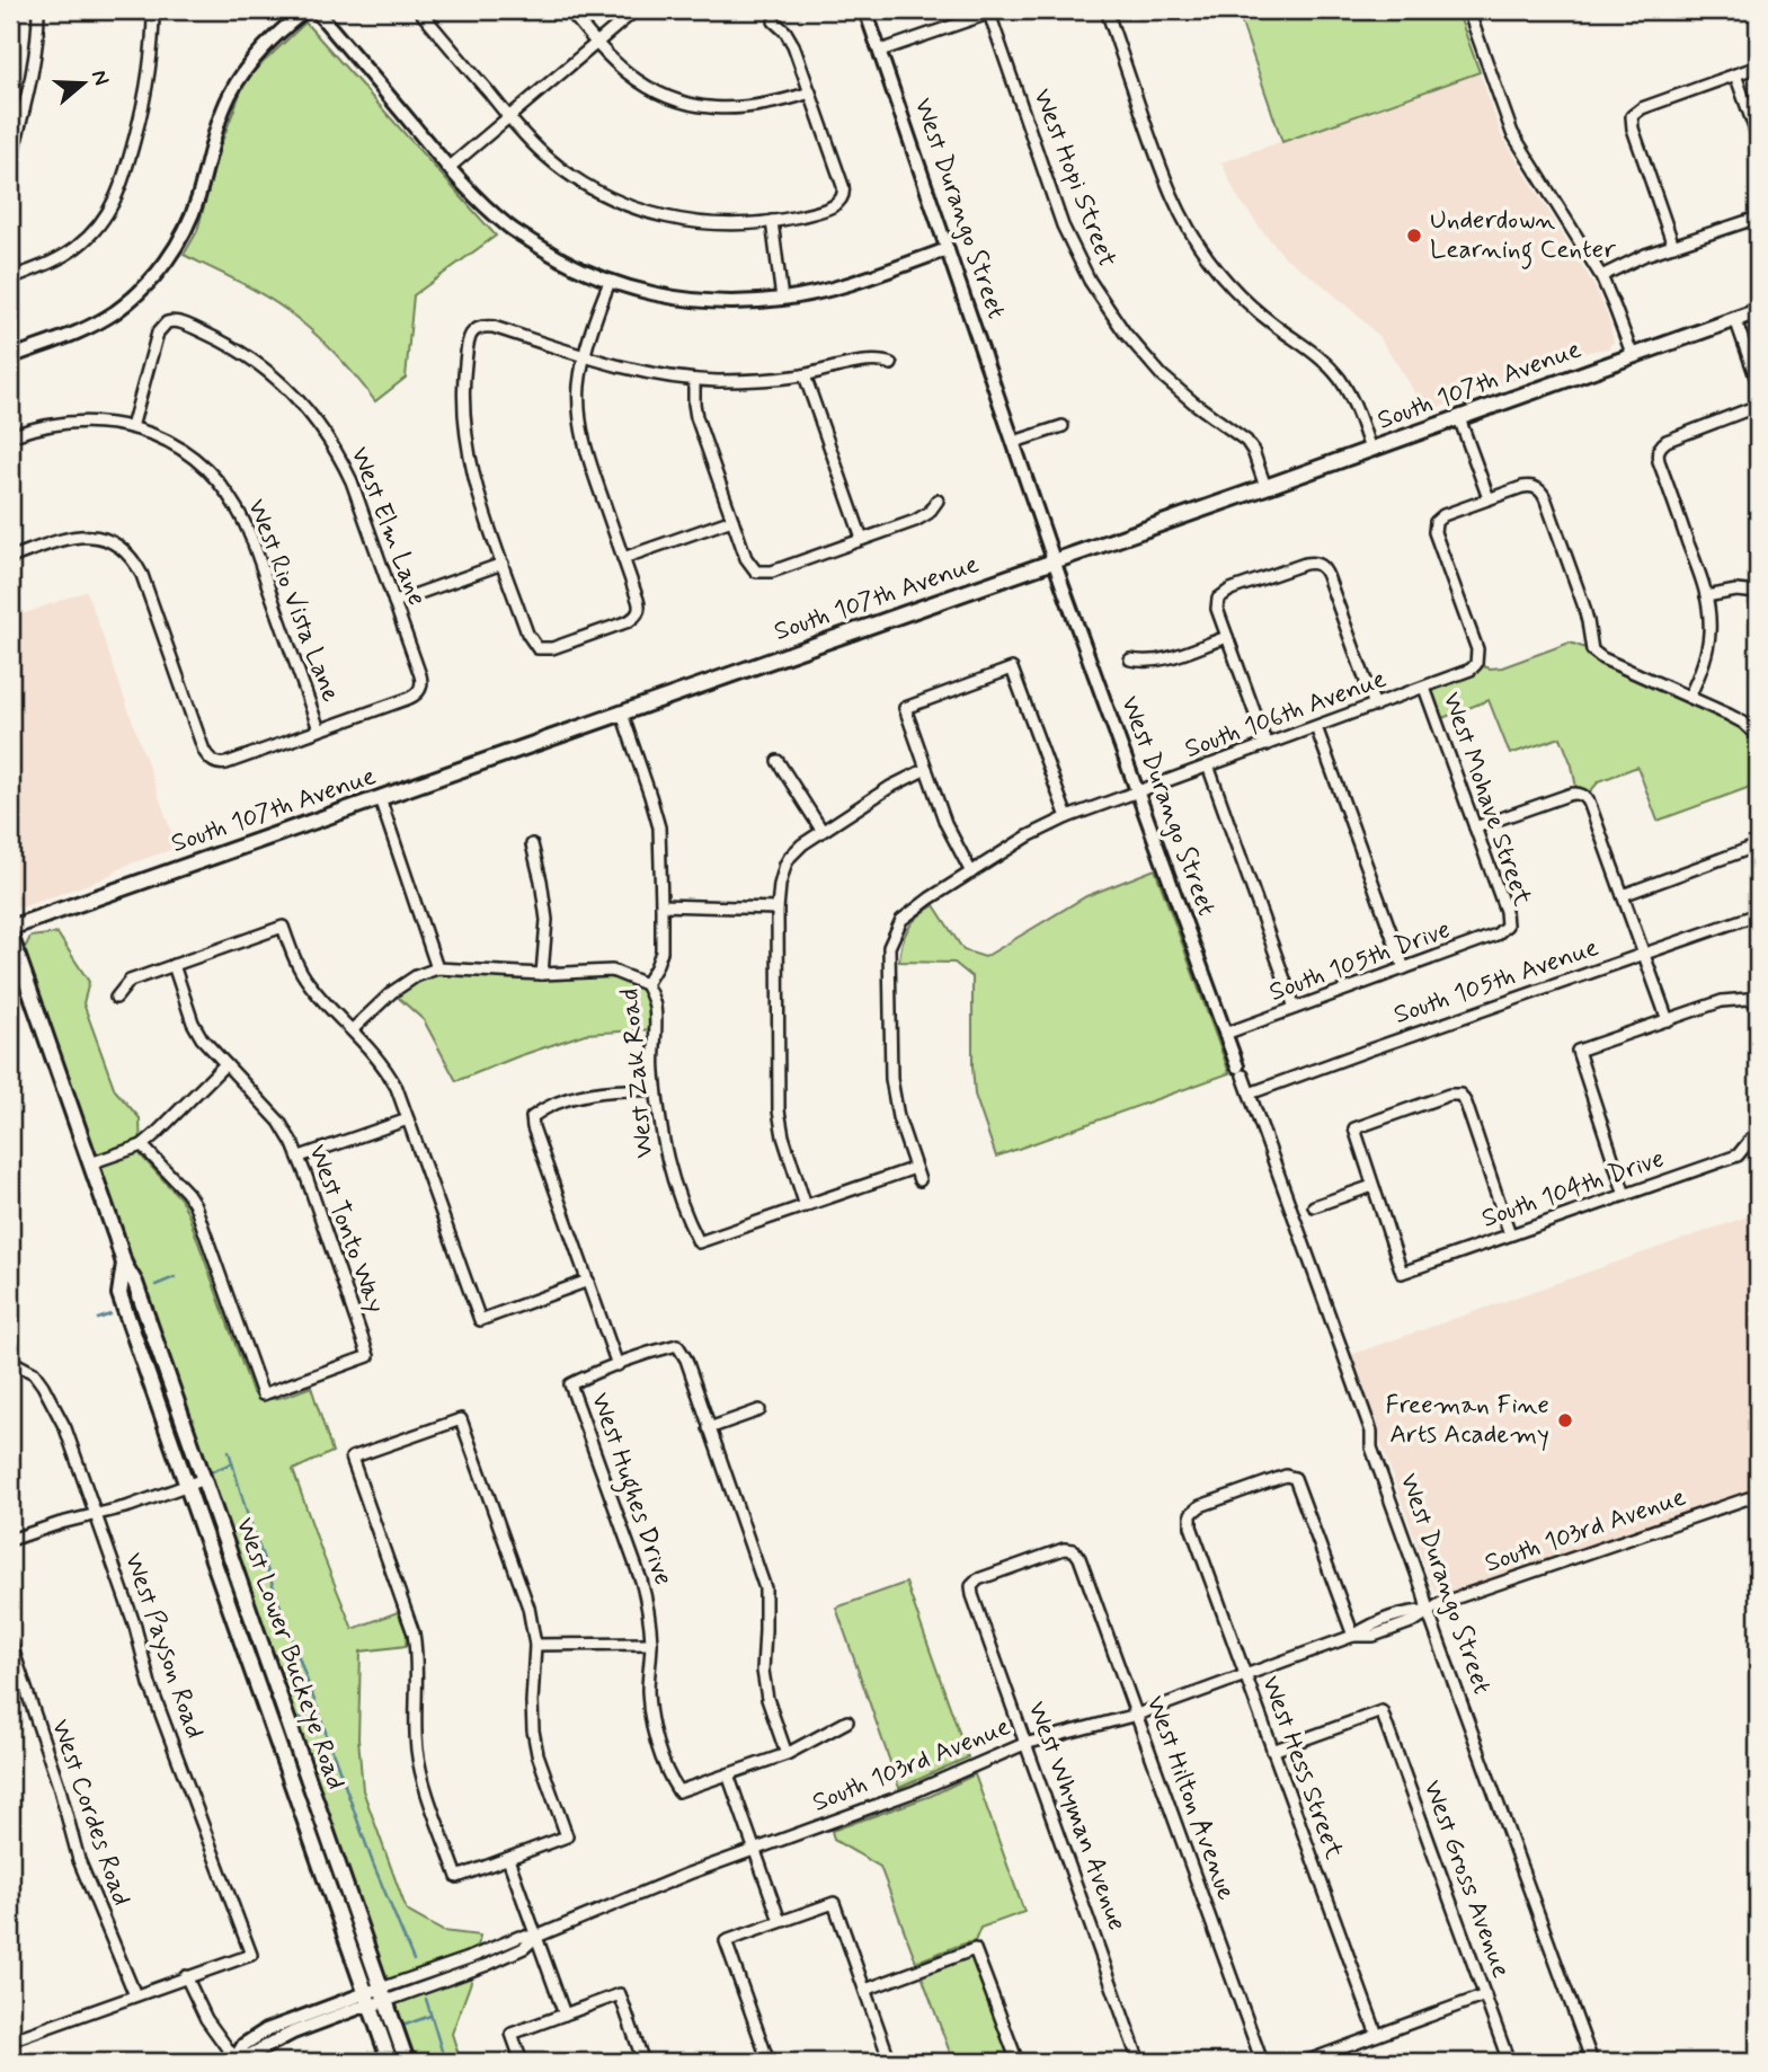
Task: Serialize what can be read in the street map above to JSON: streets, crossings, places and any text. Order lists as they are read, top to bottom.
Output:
{
  "streets": {
    "main road": ["South 107th Avenue", "West Lower Buckeye Road"],
    "street": [
      "West Hopi Street",
      "West Durango Street",
      "West Elm Lane",
      "West Rio Vista Lane",
      "South 106th Avenue",
      "West Mohave Street",
      "South 105th Drive",
      "South 105th Avenue",
      "West Zak Road",
      "South 104th Drive",
      "West Tonto Way",
      "West Hughes Drive",
      "South 103rd Avenue",
      "West Payson Road",
      "West Hess Street",
      "West Hilton Avenue",
      "West Cordes Road",
      "West Whyman Avenue",
      "West Gross Avenue"
    ]
  },
  "crossings": [
    ["West Hopi Street", "South 107th Avenue"],
    ["West Durango Street", "South 107th Avenue"],
    ["West Durango Street", "South 106th Avenue"],
    ["West Durango Street", "South 105th Drive"],
    ["West Durango Street", "South 105th Avenue"],
    ["West Durango Street", "South 103rd Avenue"],
    ["South 107th Avenue", "West Zak Road"],
    ["West Elm Lane", "West Rio Vista Lane"],
    ["South 106th Avenue", "West Mohave Street"],
    ["West Mohave Street", "South 105th Drive"],
    ["West Zak Road", "West Hughes Drive"],
    ["South 103rd Avenue", "West Lower Buckeye Road"],
    ["South 103rd Avenue", "West Hess Street"],
    ["South 103rd Avenue", "West Hilton Avenue"],
    ["South 103rd Avenue", "West Whyman Avenue"],
    ["West Hess Street", "West Gross Avenue"],
    ["West Hilton Avenue", "West Whyman Avenue"]
  ],
  "places": ["Underdown Learning Center", "Freeman Fine Arts Academy"],
  "north": "right"
}
